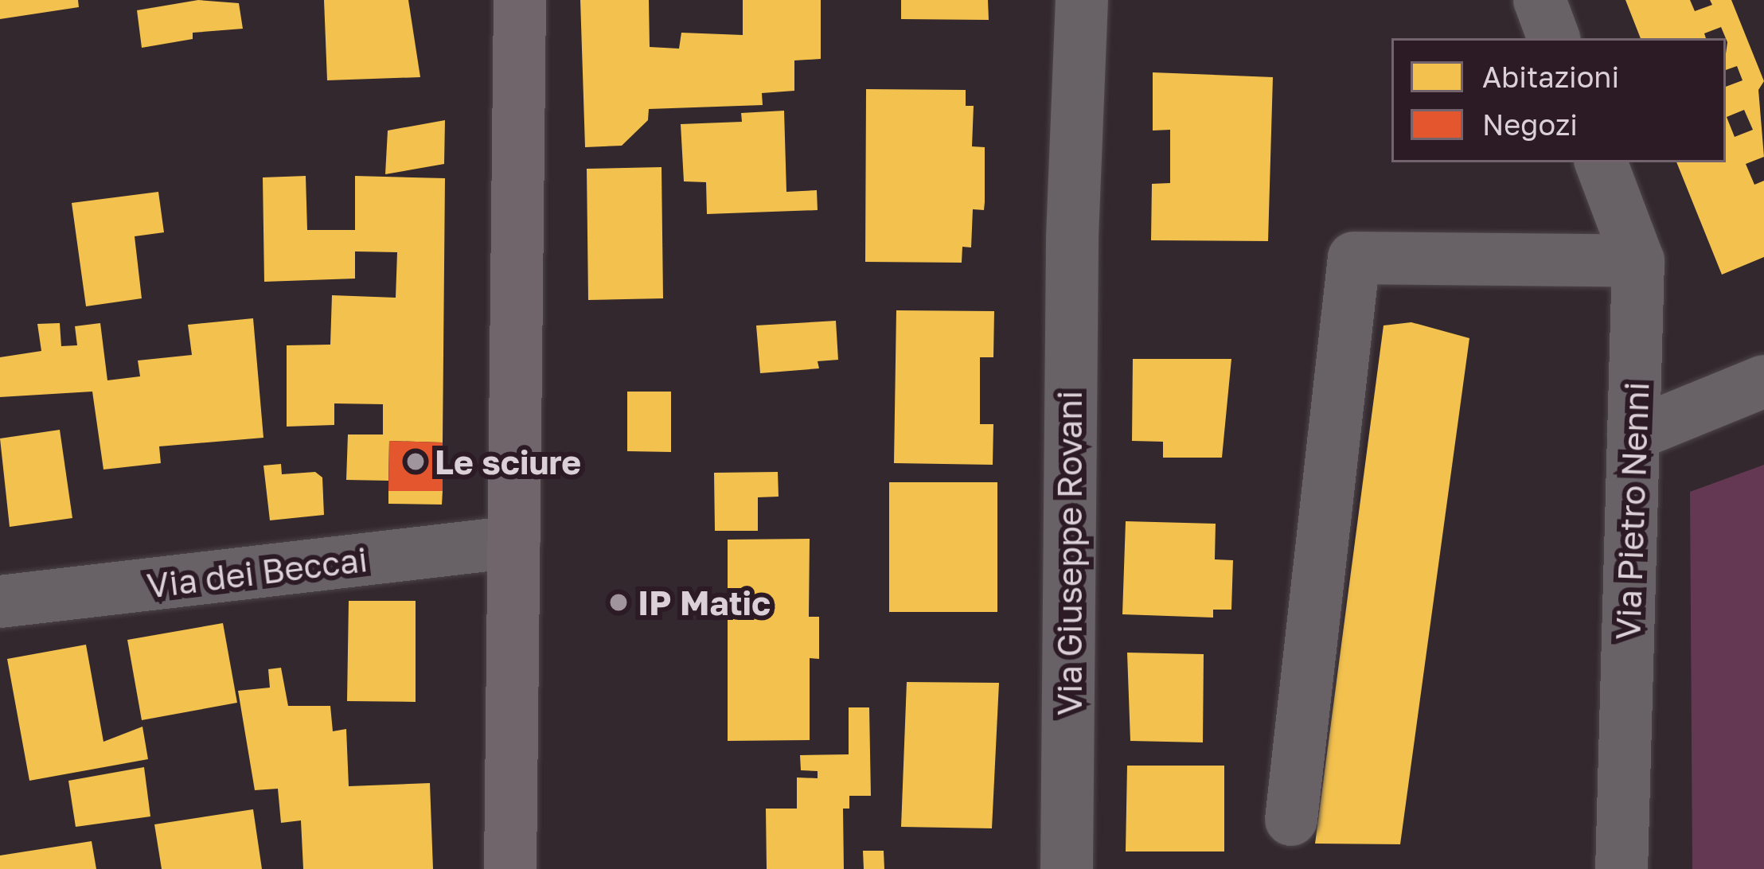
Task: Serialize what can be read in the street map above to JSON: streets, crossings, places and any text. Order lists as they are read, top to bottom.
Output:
{
  "streets": {
    "street": ["Via Pietro Nenni", "Via Giuseppe Rovani", "Via dei Beccai"]
  },
  "places": ["Le sciure", "IP Matic"],
  "legend": ["Abitazioni", "Negozi"]
}
